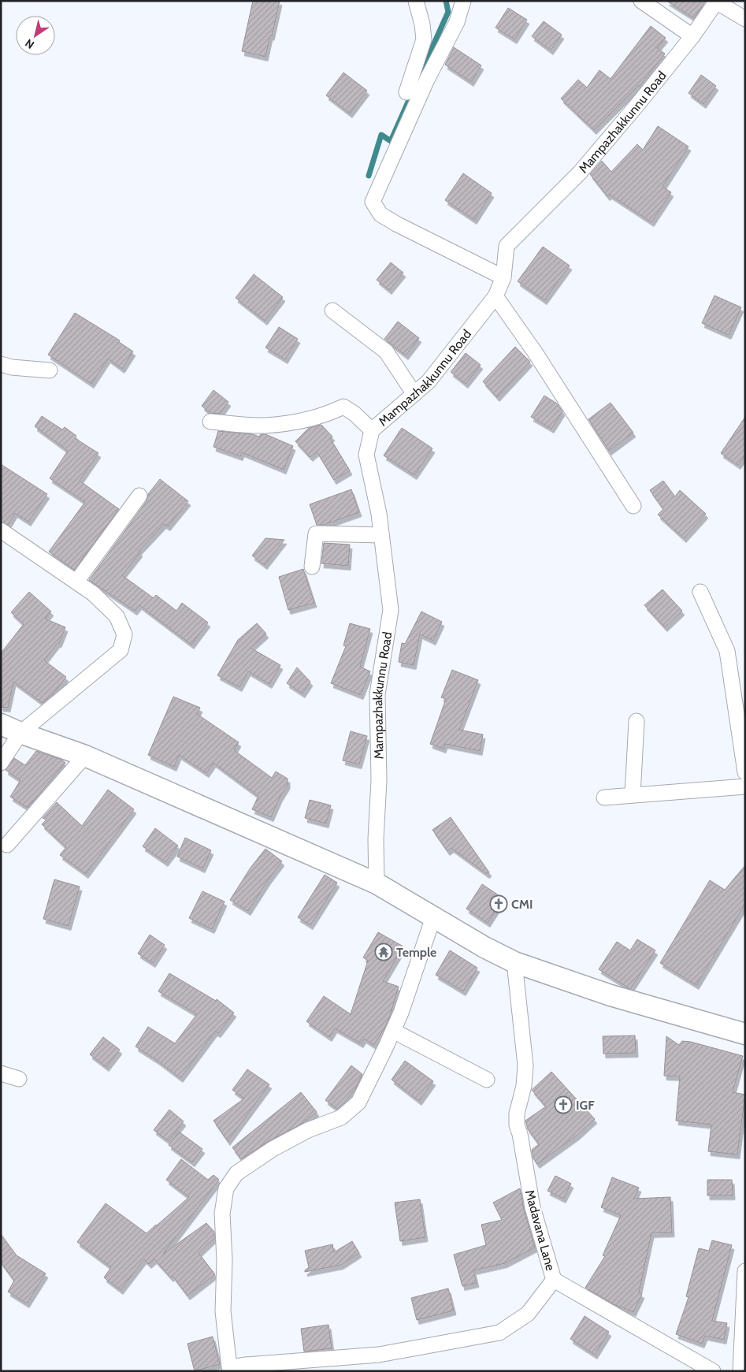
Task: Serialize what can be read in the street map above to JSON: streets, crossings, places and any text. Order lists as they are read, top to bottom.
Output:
{
  "streets": {
    "street": ["Mampazhakkunnu Road", "Madavana Lane"]
  },
  "places": {
    "church": ["CMI", "IGF"],
    "temple": ["Temple"]
  },
  "north": "bottom left"
}
